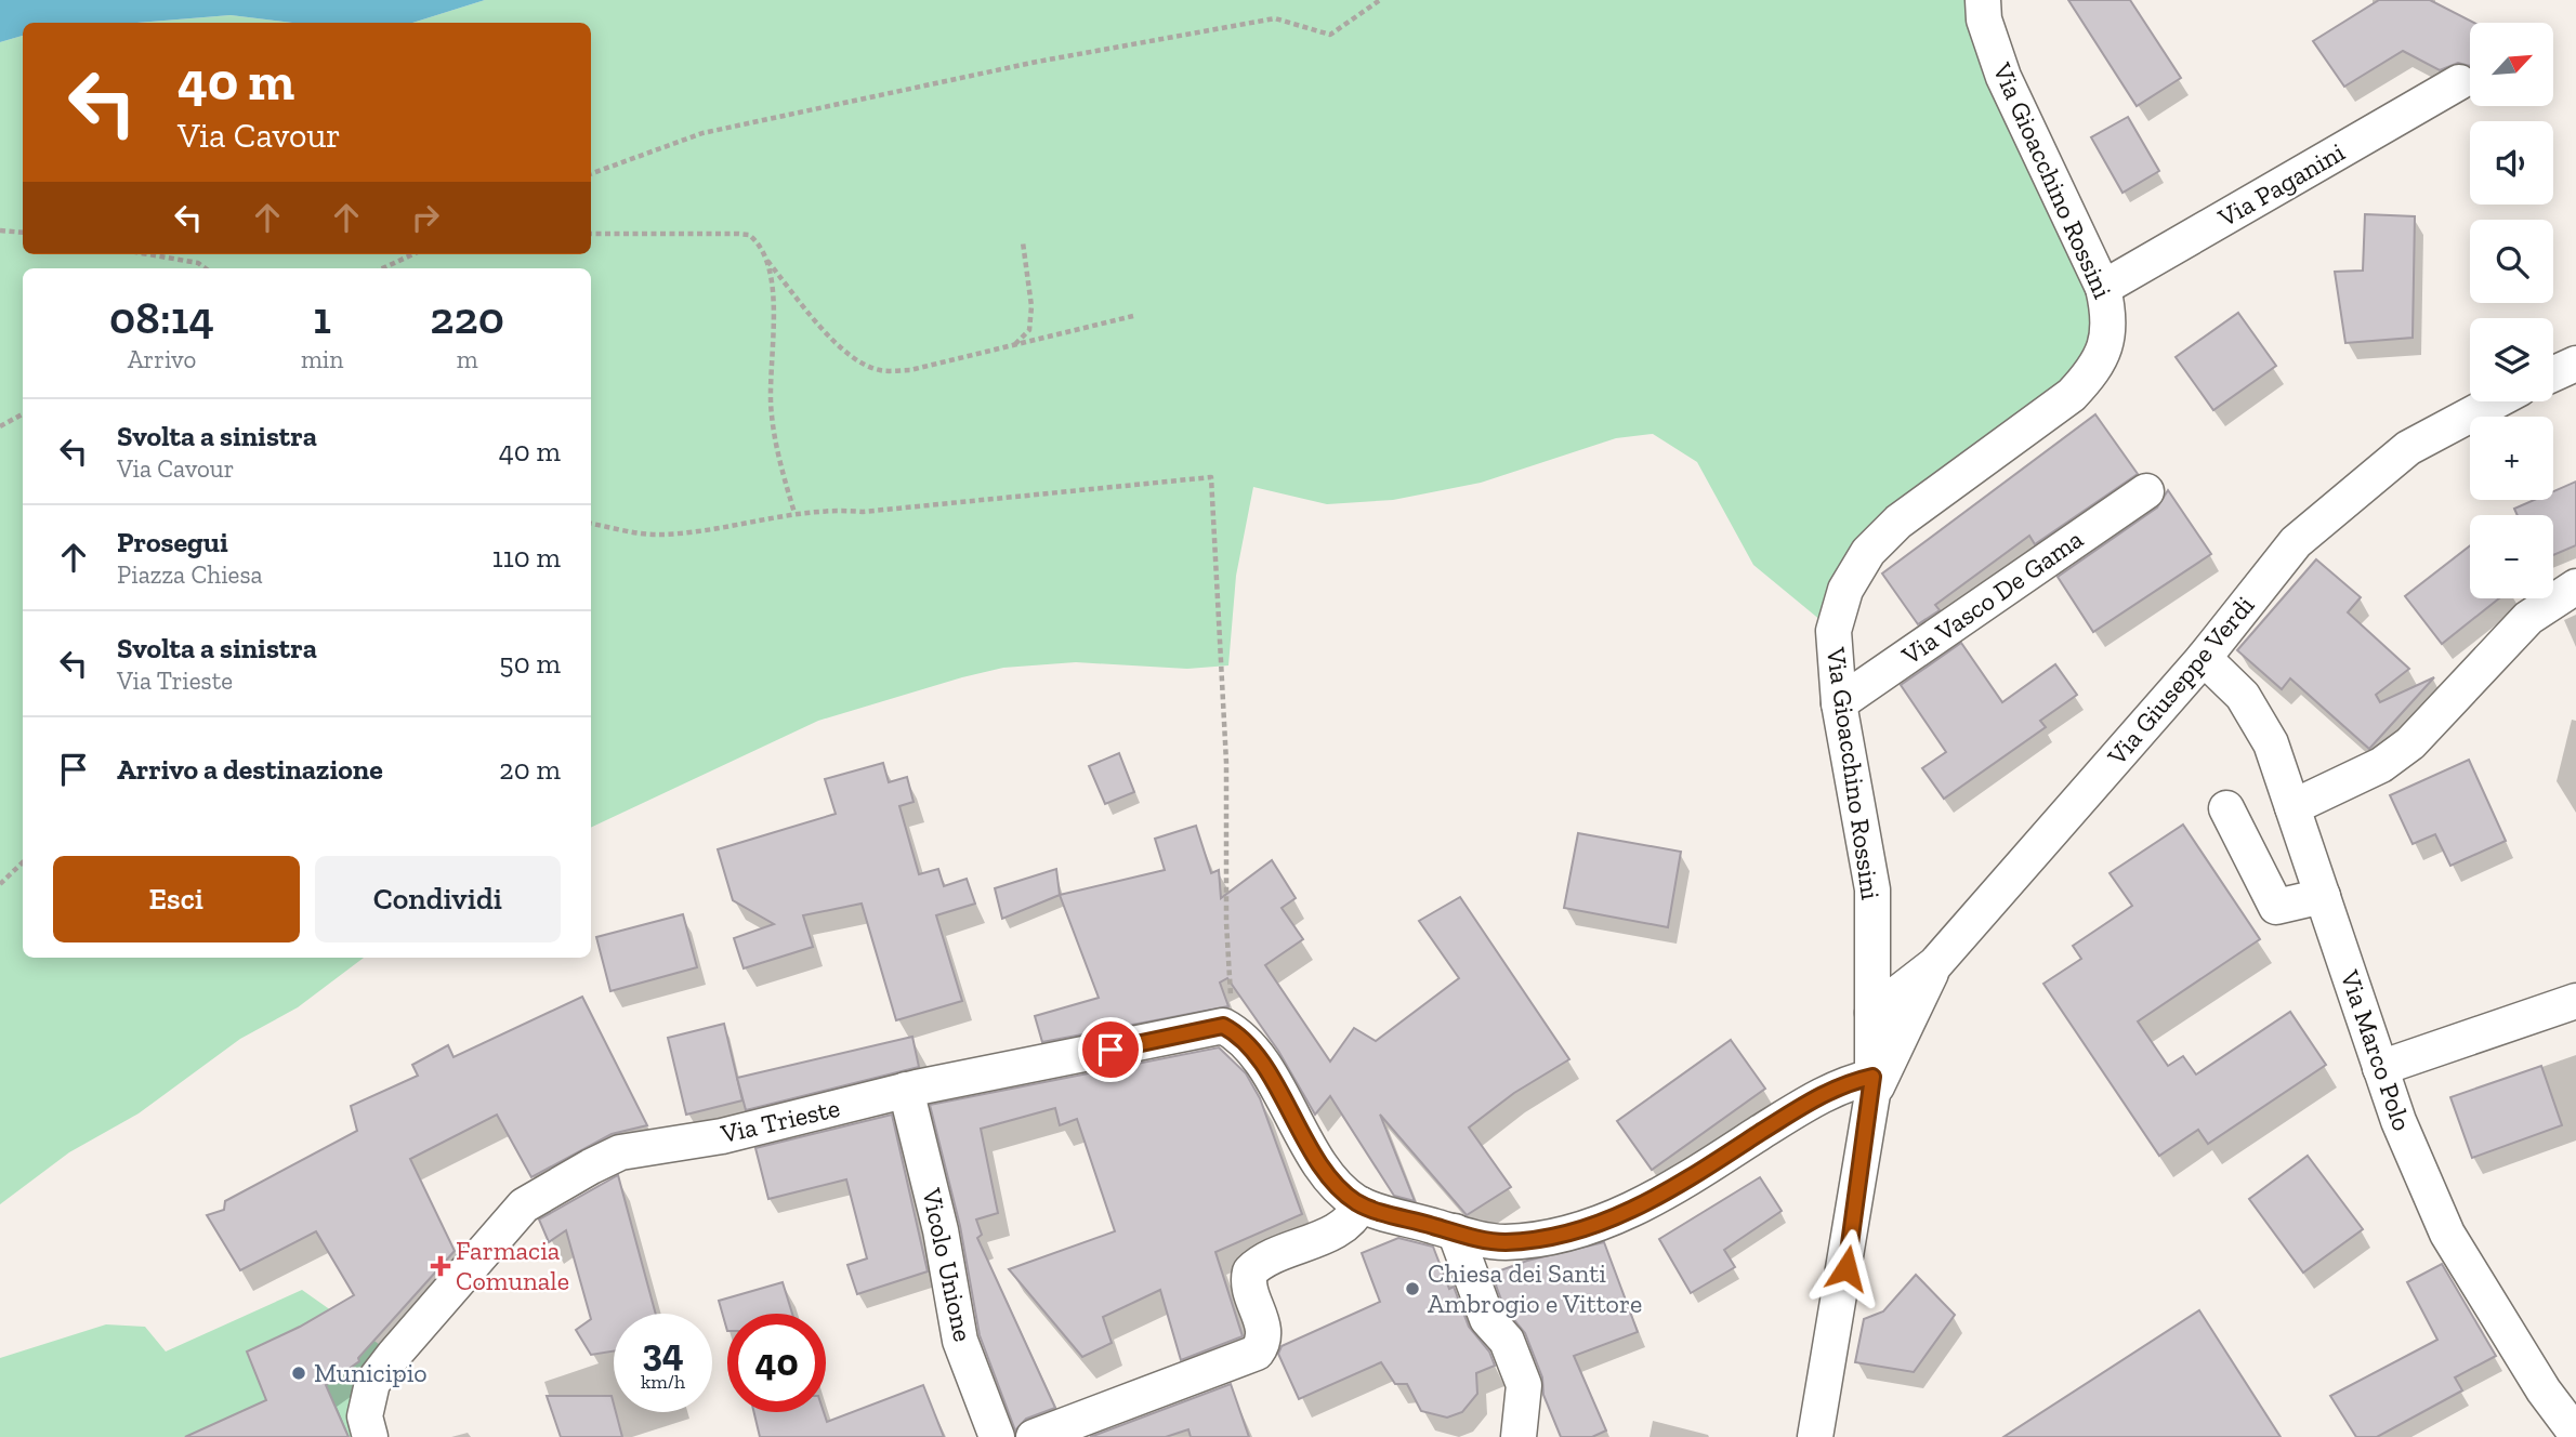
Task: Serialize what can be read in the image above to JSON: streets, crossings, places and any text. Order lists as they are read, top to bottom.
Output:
{
  "streets": {
    "street": [
      "Via Gioacchino Rossini",
      "Via Paganini",
      "Via Vasco De Gama",
      "Via Giuseppe Verdi",
      "Via Marco Polo",
      "Via Trieste",
      "Vicolo Unione"
    ]
  },
  "crossings": [
    ["Via Gioacchino Rossini", "Via Paganini"],
    ["Via Gioacchino Rossini", "Via Vasco De Gama"],
    ["Via Gioacchino Rossini", "Via Giuseppe Verdi"],
    ["Via Giuseppe Verdi", "Via Marco Polo"],
    ["Via Trieste", "Vicolo Unione"]
  ],
  "places": {
    "health": ["Farmacia Comunale"],
    "other": ["Chiesa dei Santi Ambrogio e Vittore", "Municipio"]
  },
  "north": "top right",
  "page": {
    "map_buttons": ["+", "−"],
    "turn": ["40 m", "Via Cavour"],
    "eta": [
      "08:14",
      "Arrivo",
      "1",
      "min",
      "220",
      "m"
    ],
    "list": [
      {
        "name": "Svolta a sinistra",
        "note": "Via Cavour",
        "value": "40 m"
      },
      {
        "name": "Prosegui",
        "note": "Piazza Chiesa",
        "value": "110 m"
      },
      {
        "name": "Svolta a sinistra",
        "note": "Via Trieste",
        "value": "50 m"
      },
      {
        "name": "Arrivo a destinazione",
        "value": "20 m"
      }
    ],
    "buttons": ["Esci", "Condividi"],
    "speed": "34 km/h",
    "limit": "40"
  }
}
